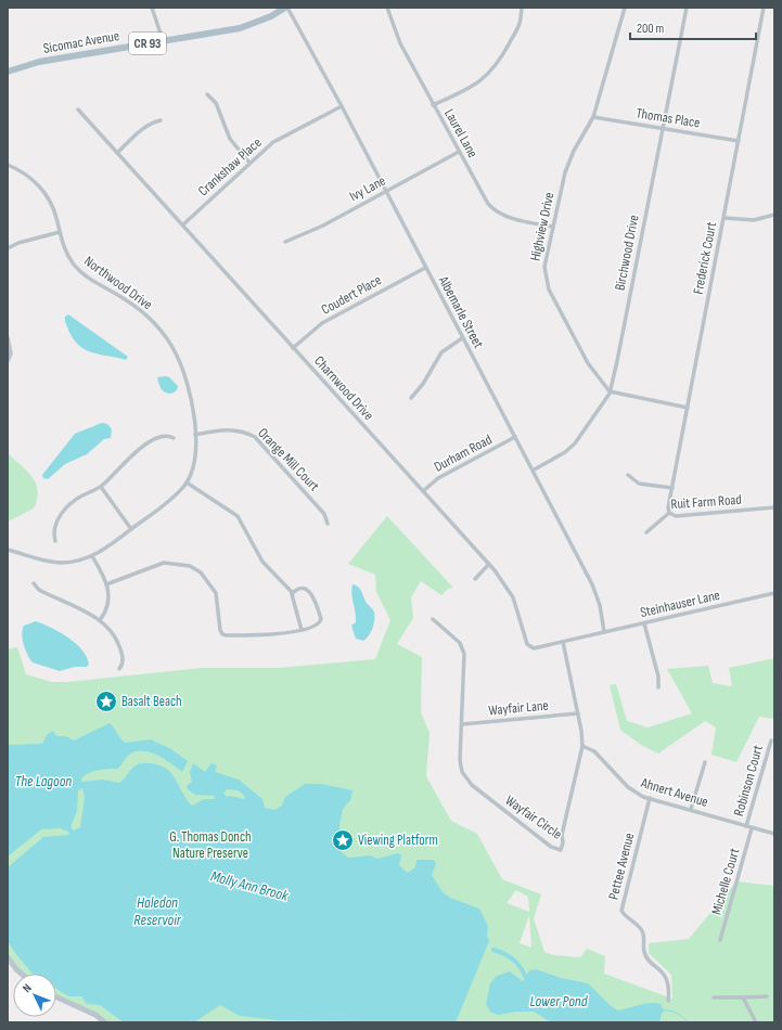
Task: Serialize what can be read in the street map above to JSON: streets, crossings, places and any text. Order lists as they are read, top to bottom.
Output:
{
  "streets": {
    "main road": ["Sicomac Avenue", "CR 93"],
    "street": [
      "Thomas Place",
      "Laurel Lane",
      "Crankshaw Place",
      "Ivy Lane",
      "Highview Drive",
      "Birchwood Drive",
      "Frederick Court",
      "Northwood Drive",
      "Coudert Place",
      "Albemarle Street",
      "Charnwood Drive",
      "Durham Road",
      "Orange Mill Court",
      "Ruit Farm Road",
      "Steinhauser Lane",
      "Wayfair Lane",
      "Robinson Court",
      "Ahnert Avenue",
      "Wayfair Circle",
      "Pettee Avenue",
      "Michelle Court"
    ]
  },
  "crossings": [
    ["Sicomac Avenue", "Albemarle Street"],
    ["Thomas Place", "Highview Drive"],
    ["Thomas Place", "Birchwood Drive"],
    ["Thomas Place", "Frederick Court"],
    ["Laurel Lane", "Ivy Lane"],
    ["Laurel Lane", "Highview Drive"],
    ["Crankshaw Place", "Albemarle Street"],
    ["Crankshaw Place", "Charnwood Drive"],
    ["Ivy Lane", "Albemarle Street"],
    ["Highview Drive", "Birchwood Drive"],
    ["Birchwood Drive", "Albemarle Street"],
    ["Frederick Court", "Ruit Farm Road"],
    ["Northwood Drive", "Orange Mill Court"],
    ["Coudert Place", "Albemarle Street"],
    ["Coudert Place", "Charnwood Drive"],
    ["Albemarle Street", "Durham Road"],
    ["Albemarle Street", "Steinhauser Lane"],
    ["Charnwood Drive", "Durham Road"],
    ["Charnwood Drive", "Steinhauser Lane"],
    ["Charnwood Drive", "Wayfair Circle"],
    ["Wayfair Lane", "Wayfair Circle"],
    ["Robinson Court", "Ahnert Avenue"],
    ["Ahnert Avenue", "Wayfair Circle"],
    ["Ahnert Avenue", "Pettee Avenue"],
    ["Ahnert Avenue", "Michelle Court"]
  ],
  "water": [
    "The Lagoon",
    "Molly Ann Brook",
    "Haledon Reservoir",
    "Lower Pond"
  ],
  "parks": ["G. Thomas Donch Nature Preserve"],
  "places": {
    "place": ["Basalt Beach", "Viewing Platform"]
  },
  "scale_bar": "200 m",
  "north": "top left"
}
